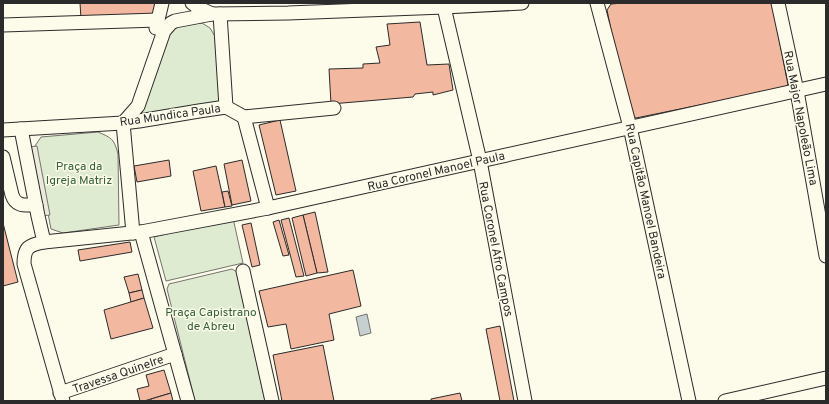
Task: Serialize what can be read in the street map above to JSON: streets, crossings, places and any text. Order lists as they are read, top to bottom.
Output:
{
  "streets": {
    "street": [
      "Rua Mundica Paula",
      "Rua Major Napoleão Lima",
      "Rua Coronel Manoel Paula",
      "Rua Capitão Manoel Bandeira",
      "Rua Coronel Afro Campos",
      "Travessa Quinelre"
    ]
  },
  "crossings": [
    ["Rua Major Napoleão Lima", "Rua Coronel Manoel Paula"],
    ["Rua Coronel Manoel Paula", "Rua Capitão Manoel Bandeira"],
    ["Rua Coronel Manoel Paula", "Rua Coronel Afro Campos"],
    ["Rua Coronel Manoel Paula", "Travessa Quinelre"]
  ],
  "parks": ["Praça da Igreja Matriz", "Praça Capistrano de Abreu"]
}
